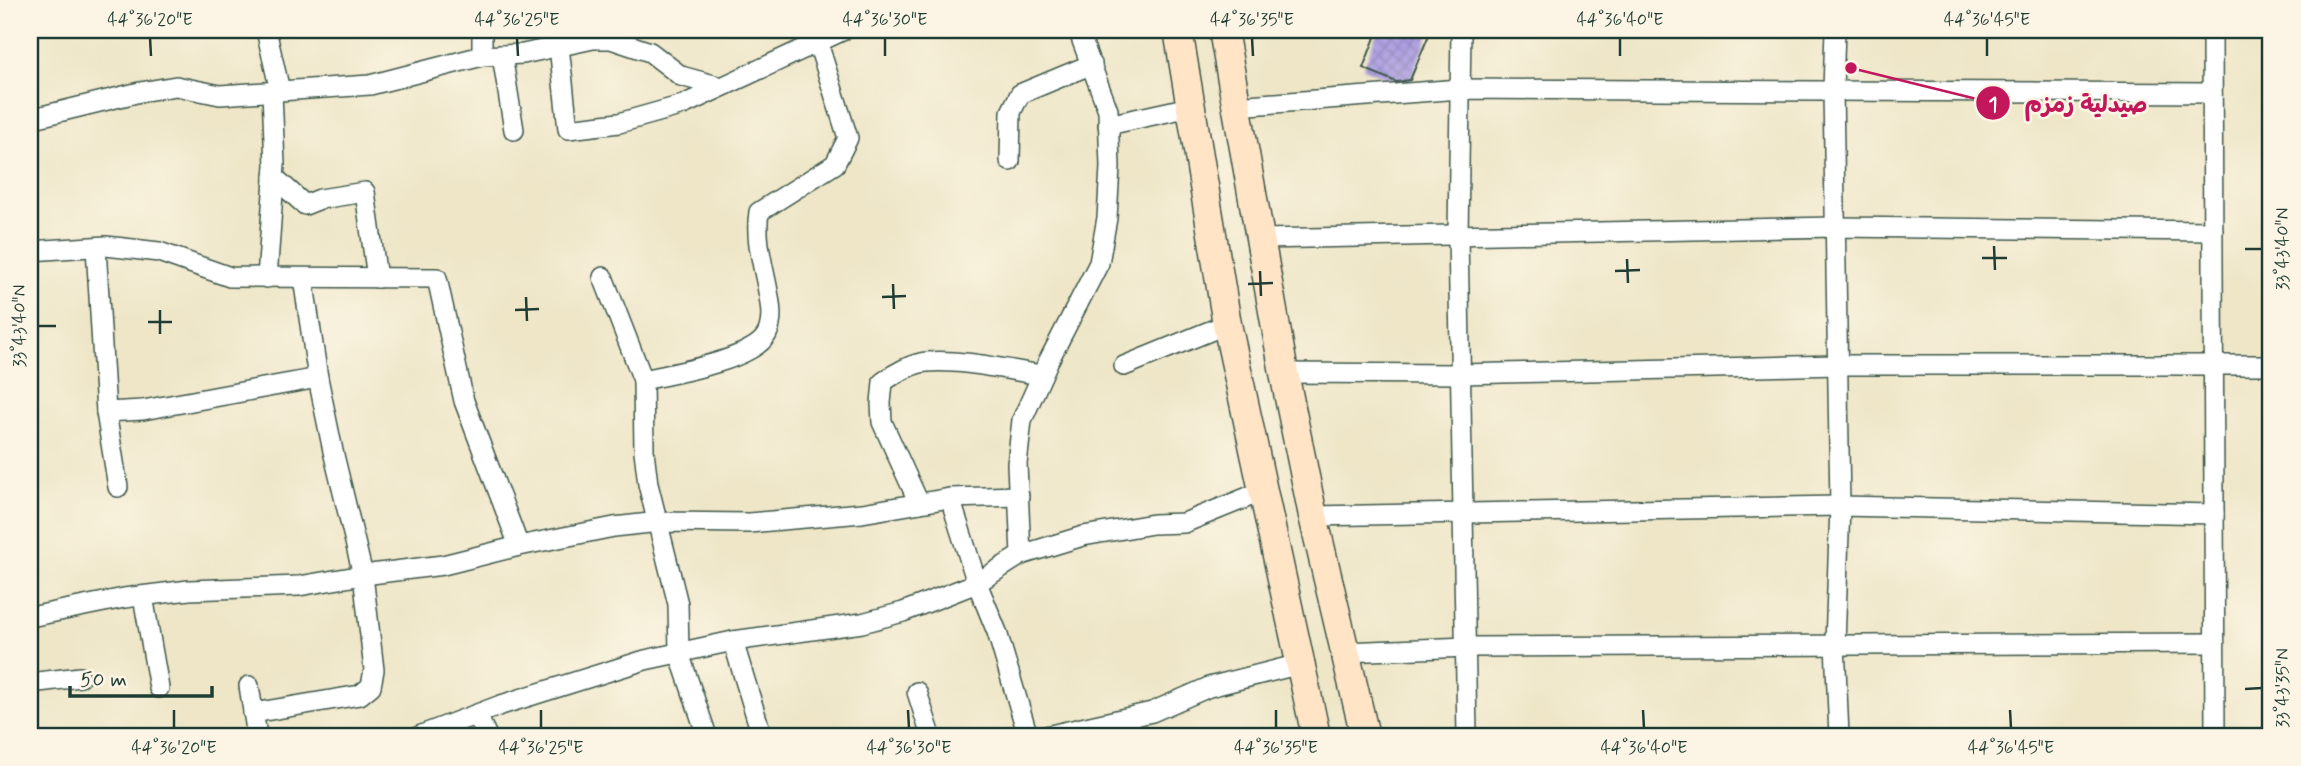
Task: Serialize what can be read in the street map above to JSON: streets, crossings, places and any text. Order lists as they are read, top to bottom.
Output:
{
  "places": ["صيدلية زمزم"],
  "scale_bar": "50 m",
  "coordinates": [
    "44°36'20\"E",
    "44°36'25\"E",
    "44°36'30\"E",
    "44°36'35\"E",
    "44°36'40\"E",
    "44°36'45\"E",
    "33°43'40\"N",
    "33°43'35\"N"
  ]
}
